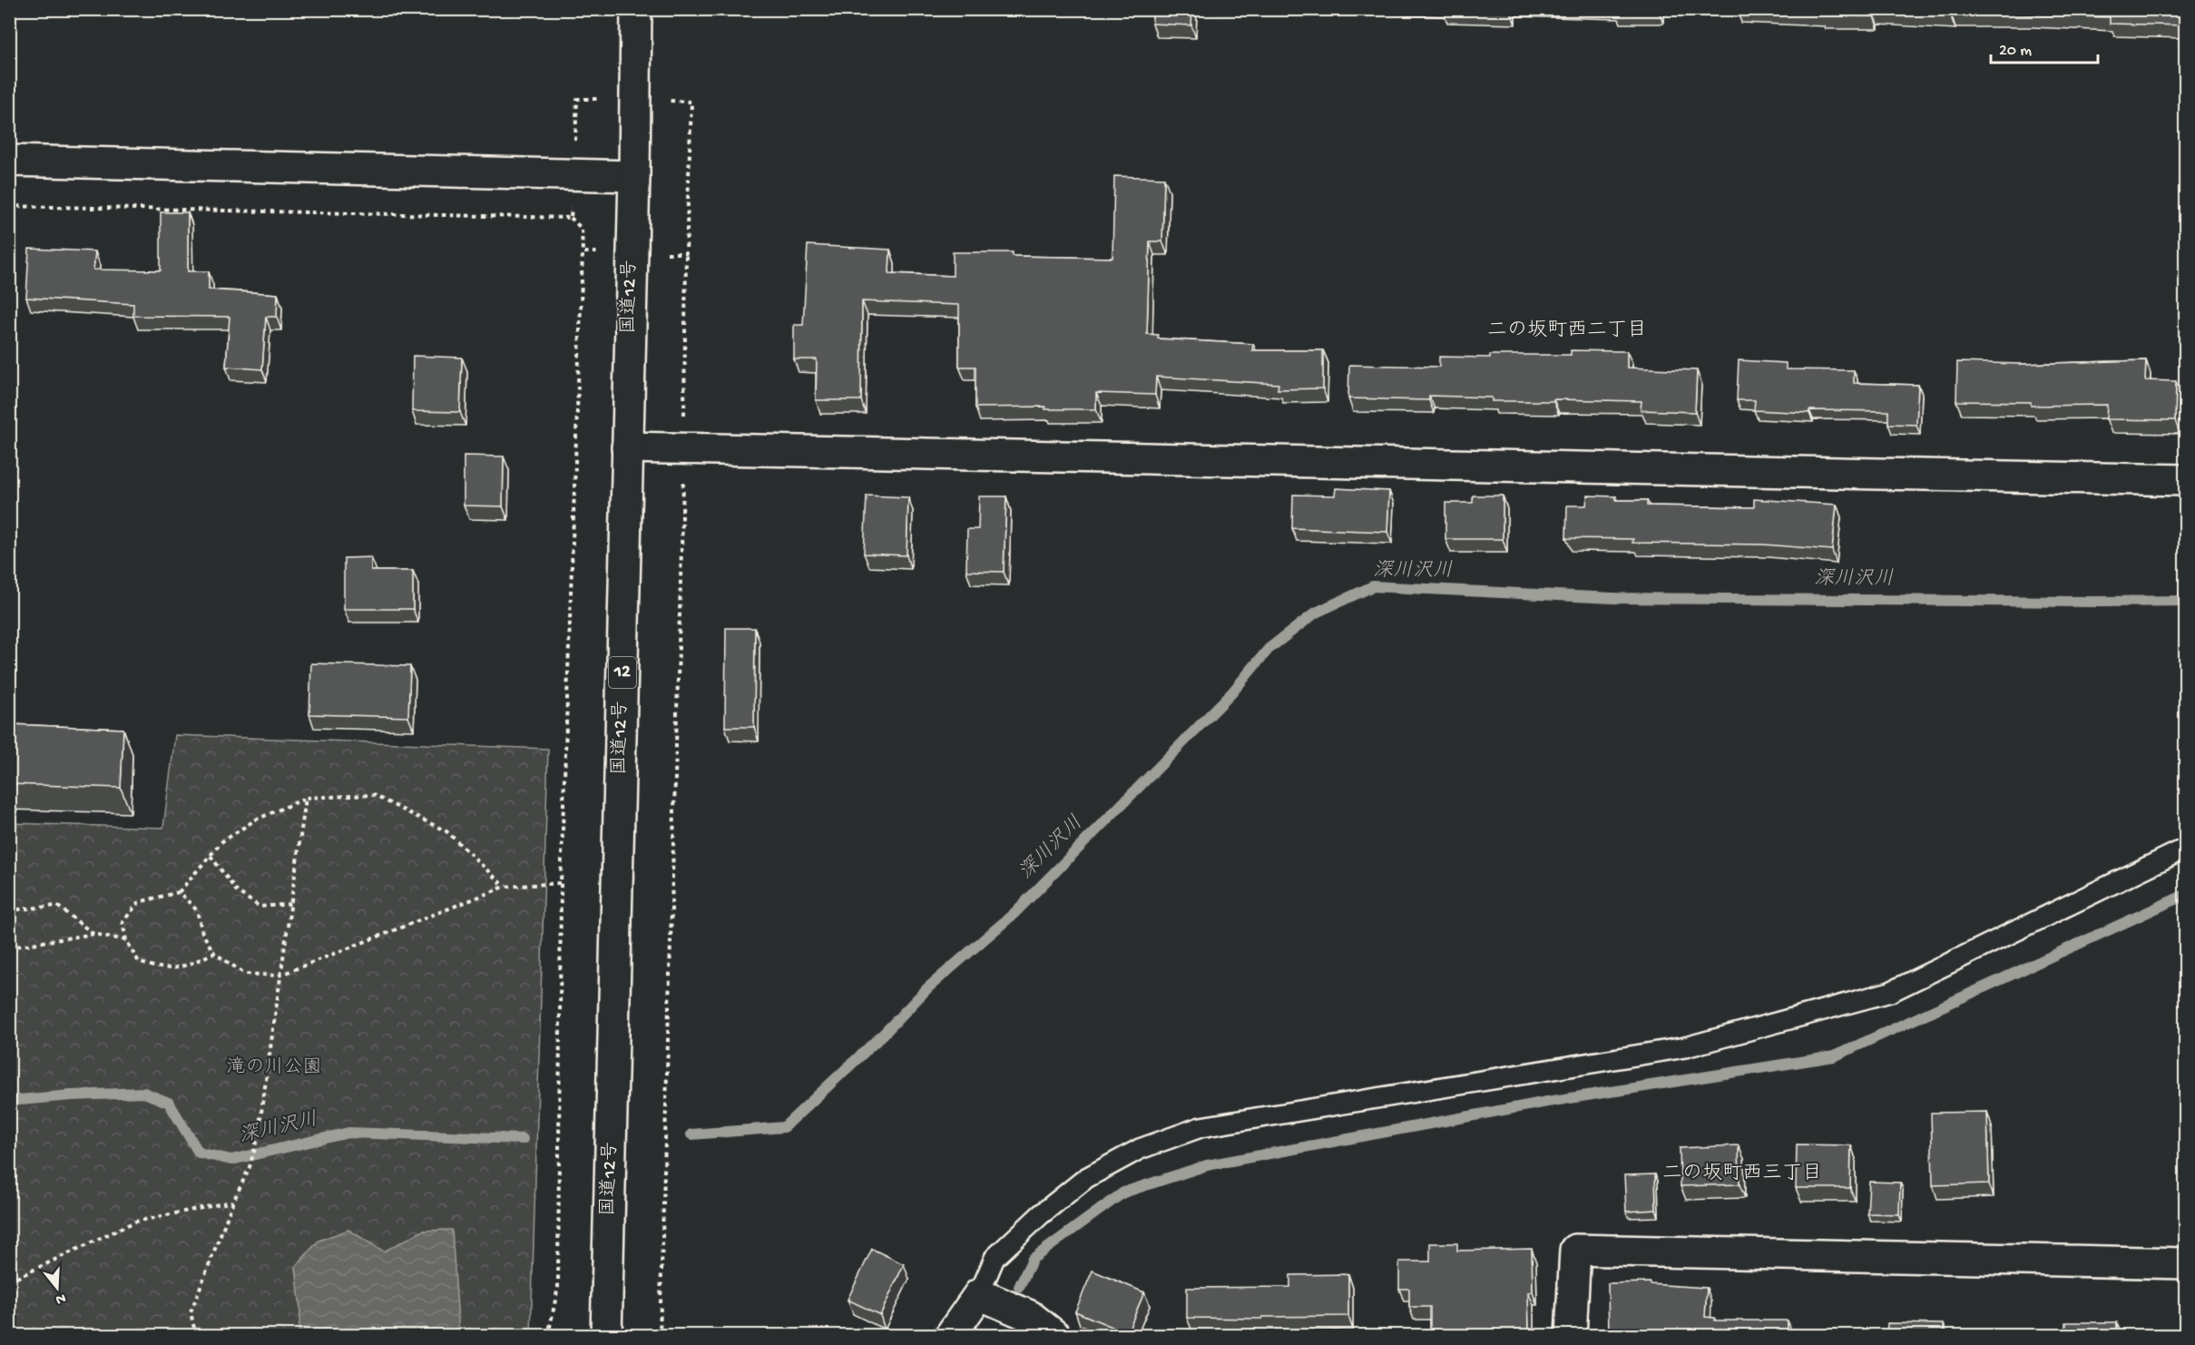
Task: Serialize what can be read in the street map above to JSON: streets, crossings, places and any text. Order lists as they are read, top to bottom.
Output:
{
  "streets": {
    "main road": ["国道12号", "12"]
  },
  "districts": ["二の坂町西二丁目", "二の坂町西三丁目"],
  "water": ["深川沢川"],
  "parks": ["滝の川公園"],
  "scale_bar": "20 m",
  "north": "bottom"
}
